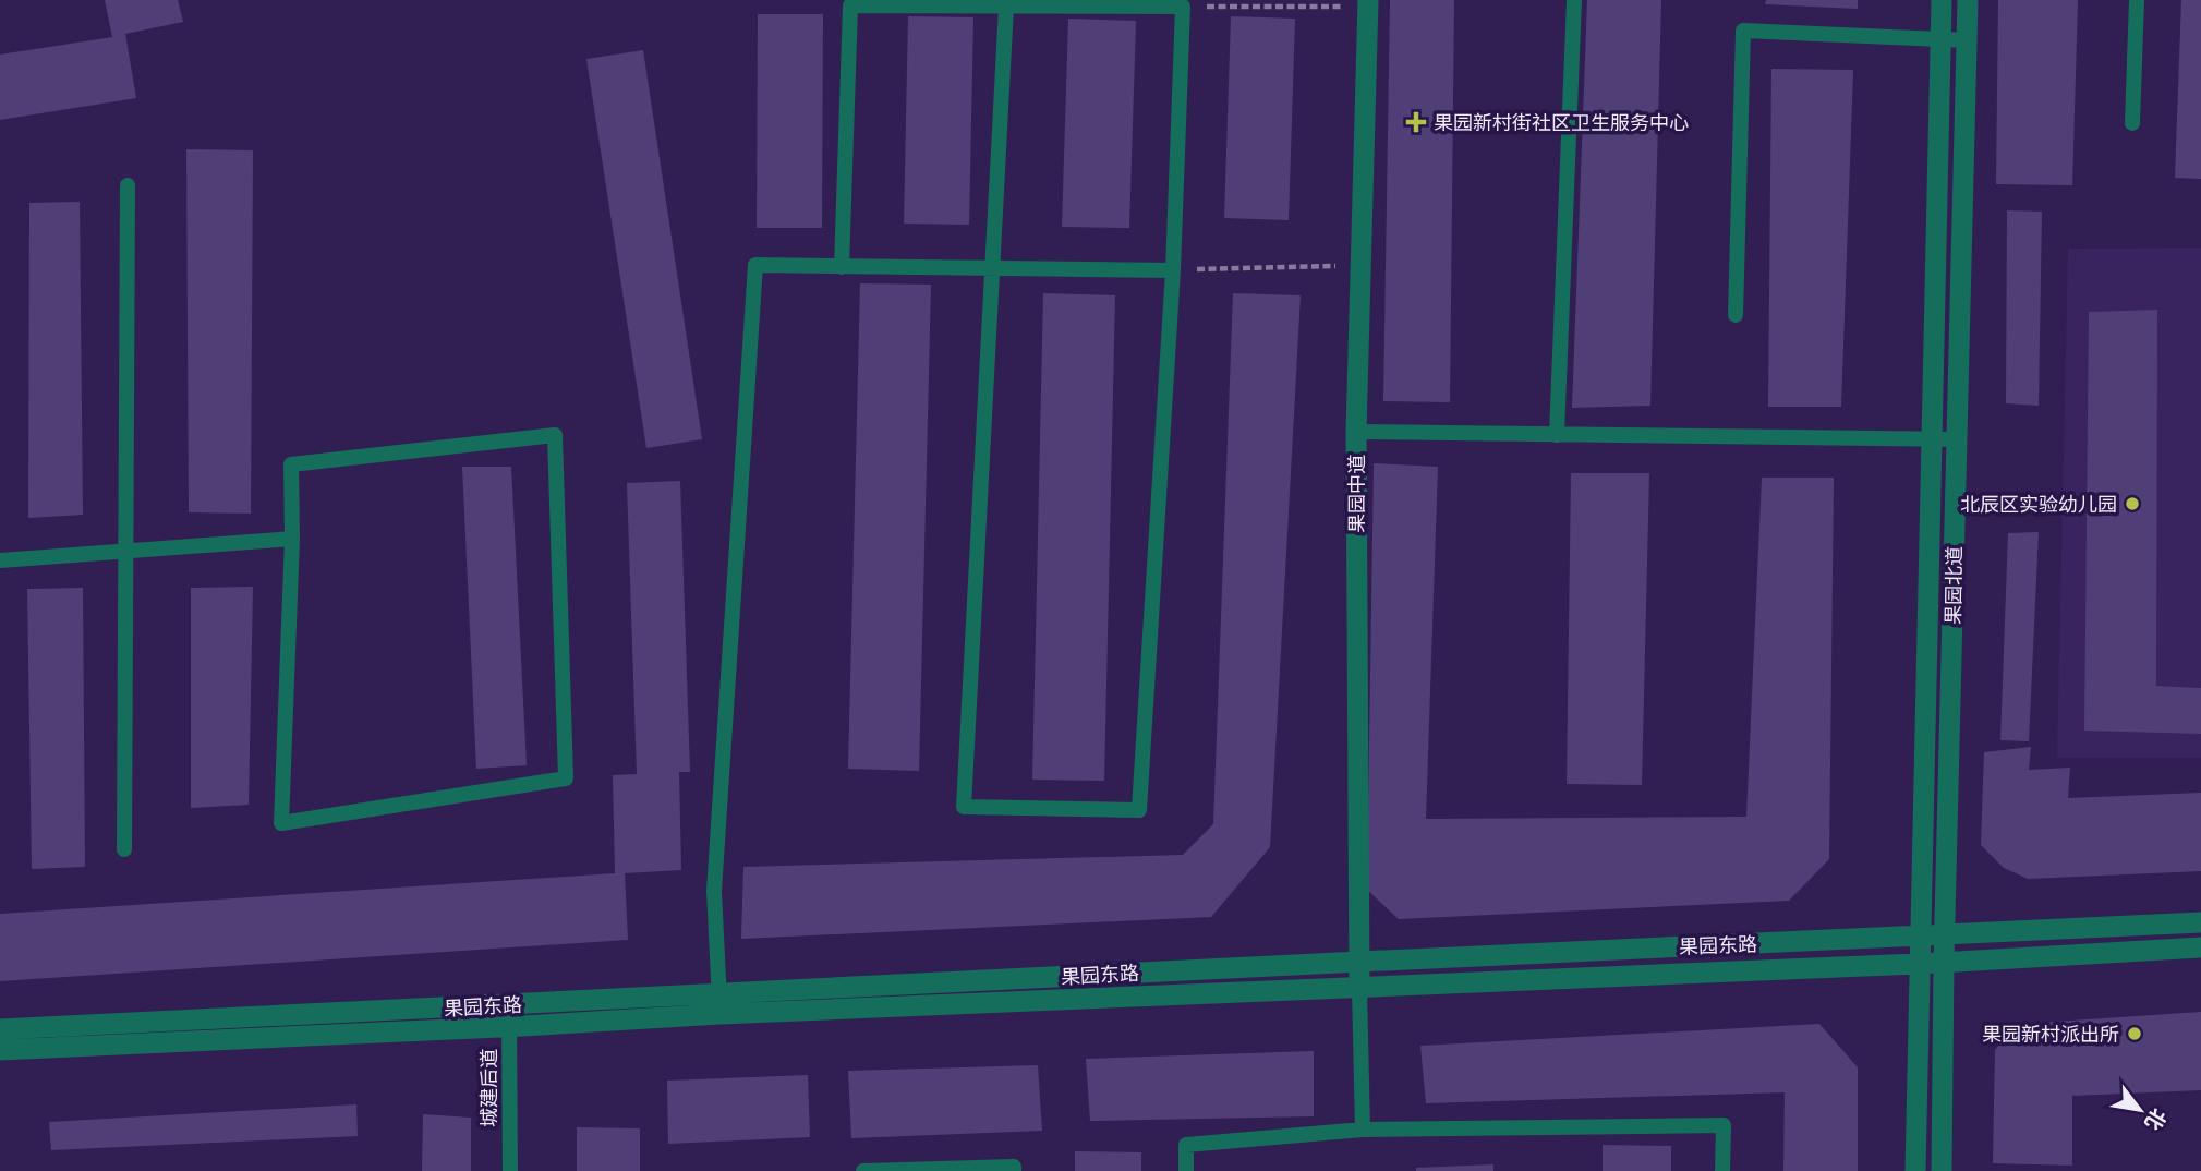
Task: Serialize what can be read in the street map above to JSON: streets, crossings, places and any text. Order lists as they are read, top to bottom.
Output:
{
  "streets": {
    "street": ["果园中道", "果园北道", "果园东路"],
    "lane": ["城建后道"]
  },
  "crossings": [
    ["果园中道", "果园东路"],
    ["果园北道", "果园东路"],
    ["果园东路", "城建后道"]
  ],
  "places": {
    "health": ["果园新村街社区卫生服务中心"],
    "other": ["北辰区实验幼儿园", "果园新村派出所"]
  },
  "north": "bottom right"
}
